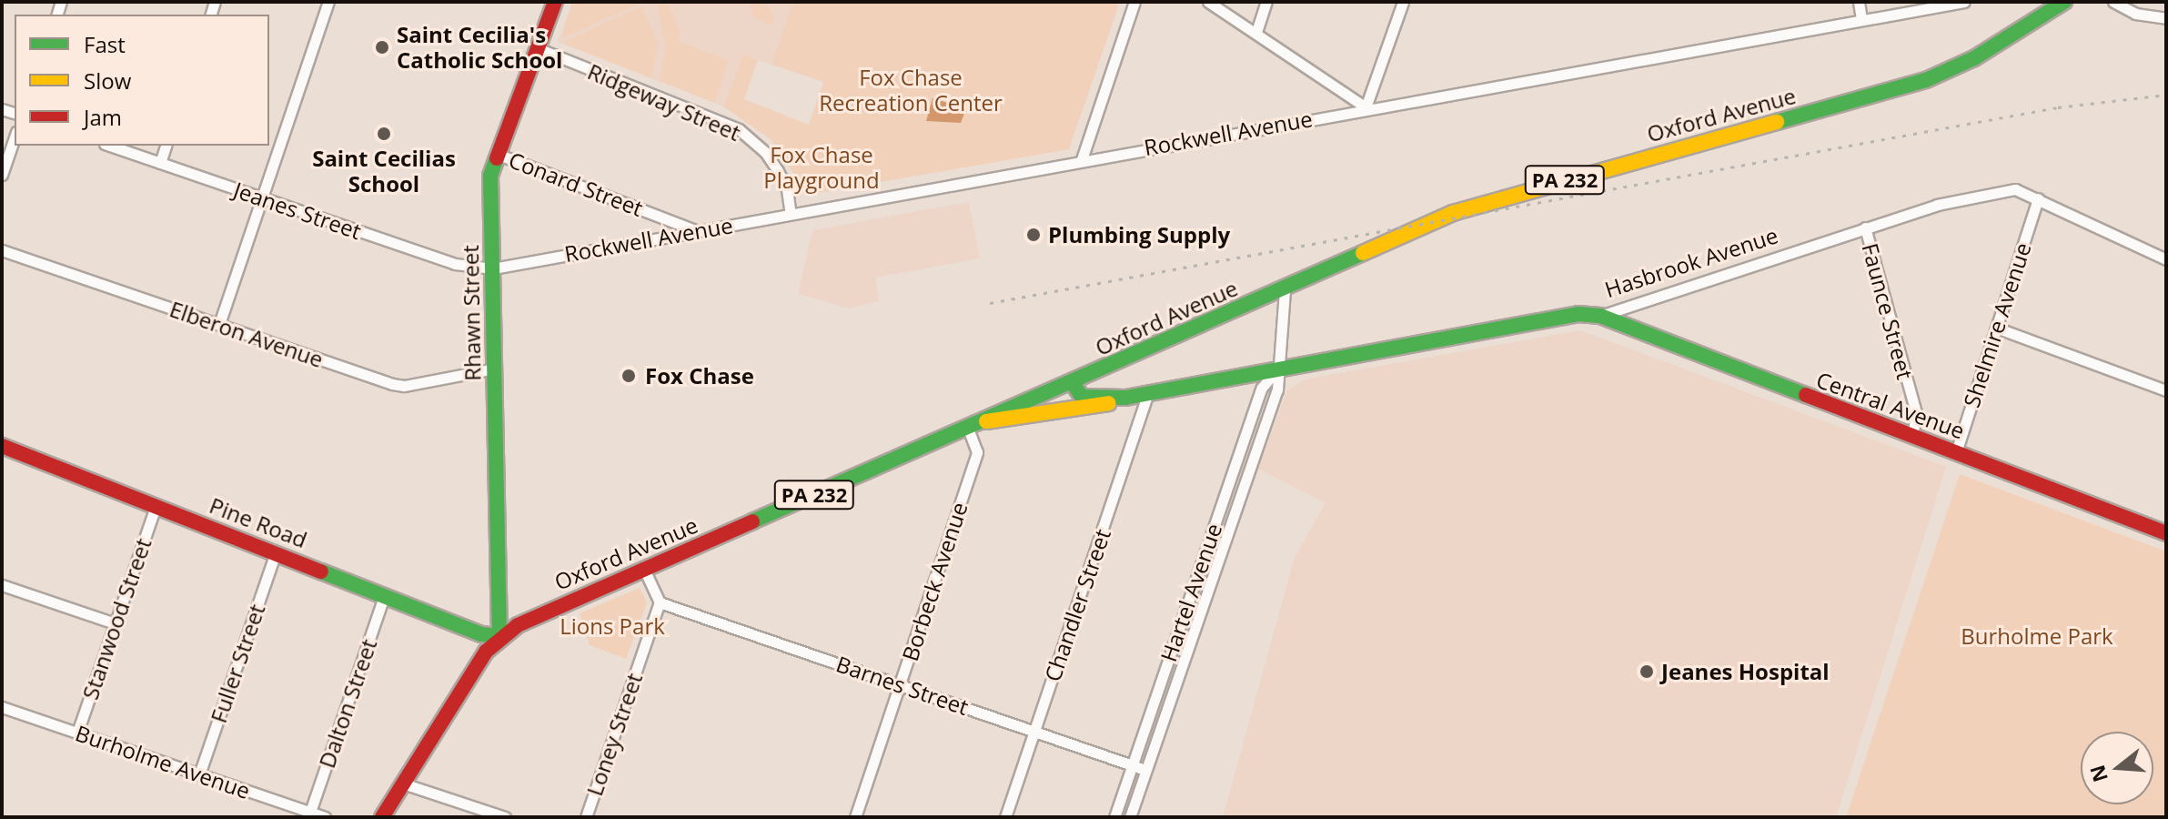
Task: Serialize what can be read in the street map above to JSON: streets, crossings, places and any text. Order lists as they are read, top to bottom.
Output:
{
  "streets": {
    "main road": [
      "Oxford Avenue",
      "PA 232",
      "Hasbrook Avenue",
      "Rhawn Street",
      "Central Avenue",
      "Pine Road"
    ],
    "street": [
      "Ridgeway Street",
      "Rockwell Avenue",
      "Conard Street",
      "Jeanes Street",
      "Faunce Street",
      "Shelmire Avenue",
      "Elberon Avenue",
      "Borbeck Avenue",
      "Hartel Avenue",
      "Chandler Street",
      "Stanwood Street",
      "Fuller Street",
      "Barnes Street",
      "Dalton Street",
      "Loney Street",
      "Burholme Avenue"
    ]
  },
  "crossings": [
    ["Ridgeway Street", "Rockwell Avenue"],
    ["Ridgeway Street", "Rhawn Street"],
    ["Oxford Avenue", "Hasbrook Avenue"],
    ["Oxford Avenue", "Rhawn Street"],
    ["Oxford Avenue", "Pine Road"],
    ["Oxford Avenue", "Borbeck Avenue"],
    ["Oxford Avenue", "Hartel Avenue"],
    ["Rockwell Avenue", "Conard Street"],
    ["Rockwell Avenue", "Jeanes Street"],
    ["Rockwell Avenue", "Rhawn Street"],
    ["Conard Street", "Rhawn Street"],
    ["Jeanes Street", "Rhawn Street"],
    ["Hasbrook Avenue", "Faunce Street"],
    ["Hasbrook Avenue", "Shelmire Avenue"],
    ["Hasbrook Avenue", "Central Avenue"],
    ["Hasbrook Avenue", "Hartel Avenue"],
    ["Hasbrook Avenue", "Chandler Street"],
    ["Faunce Street", "Central Avenue"],
    ["Rhawn Street", "Elberon Avenue"],
    ["Rhawn Street", "Pine Road"],
    ["Shelmire Avenue", "Central Avenue"],
    ["Pine Road", "Stanwood Street"],
    ["Pine Road", "Fuller Street"],
    ["Pine Road", "Dalton Street"],
    ["Borbeck Avenue", "Barnes Street"],
    ["Hartel Avenue", "Barnes Street"],
    ["Chandler Street", "Barnes Street"],
    ["Stanwood Street", "Burholme Avenue"],
    ["Fuller Street", "Burholme Avenue"],
    ["Barnes Street", "Loney Street"],
    ["Dalton Street", "Burholme Avenue"]
  ],
  "parks": [
    "Fox Chase Recreation Center",
    "Fox Chase Playground",
    "Lions Park",
    "Burholme Park"
  ],
  "places": [
    "Saint Cecilia's Catholic School",
    "Saint Cecilias School",
    "Plumbing Supply",
    "Fox Chase",
    "Jeanes Hospital"
  ],
  "legend": ["Fast", "Slow", "Jam"],
  "north": "left"
}
